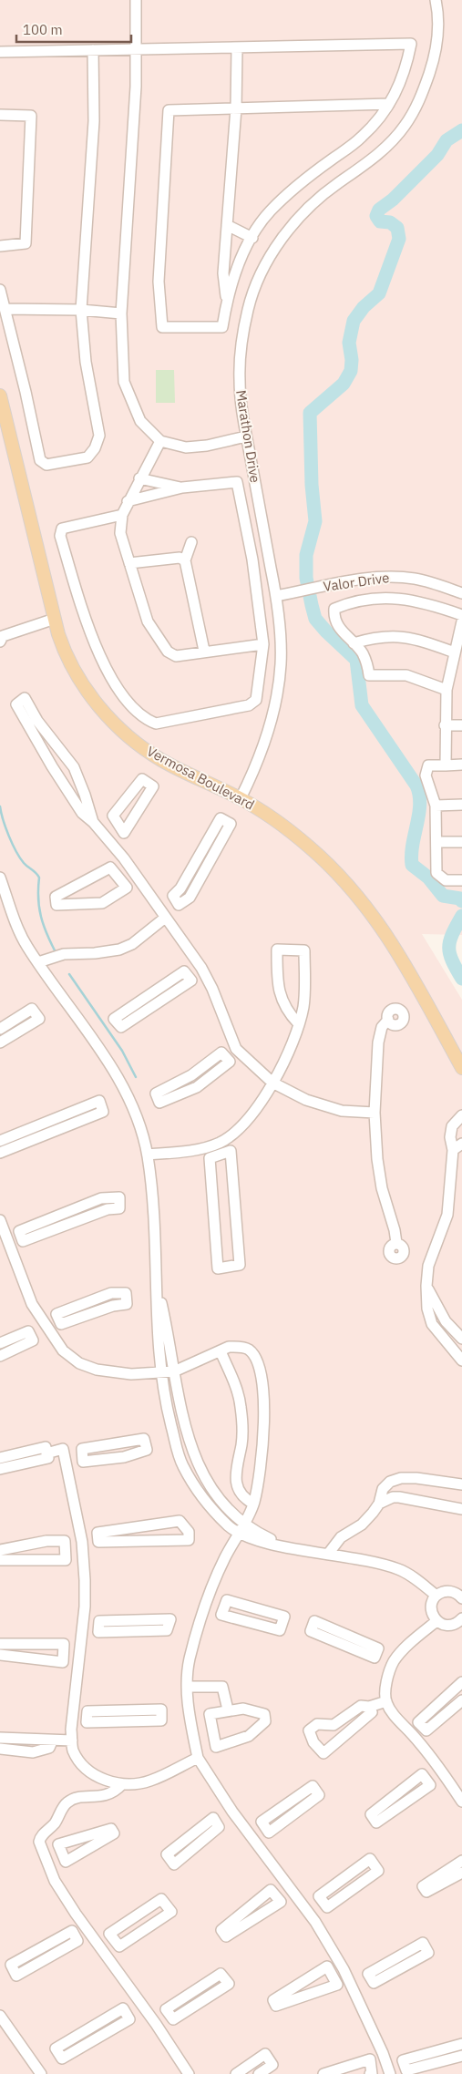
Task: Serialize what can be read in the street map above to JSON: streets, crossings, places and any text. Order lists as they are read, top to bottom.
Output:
{
  "streets": {
    "main road": ["Vermosa Boulevard"],
    "street": ["Marathon Drive", "Valor Drive"]
  },
  "crossings": [
    ["Marathon Drive", "Valor Drive"],
    ["Marathon Drive", "Vermosa Boulevard"]
  ],
  "scale_bar": "100 m"
}
